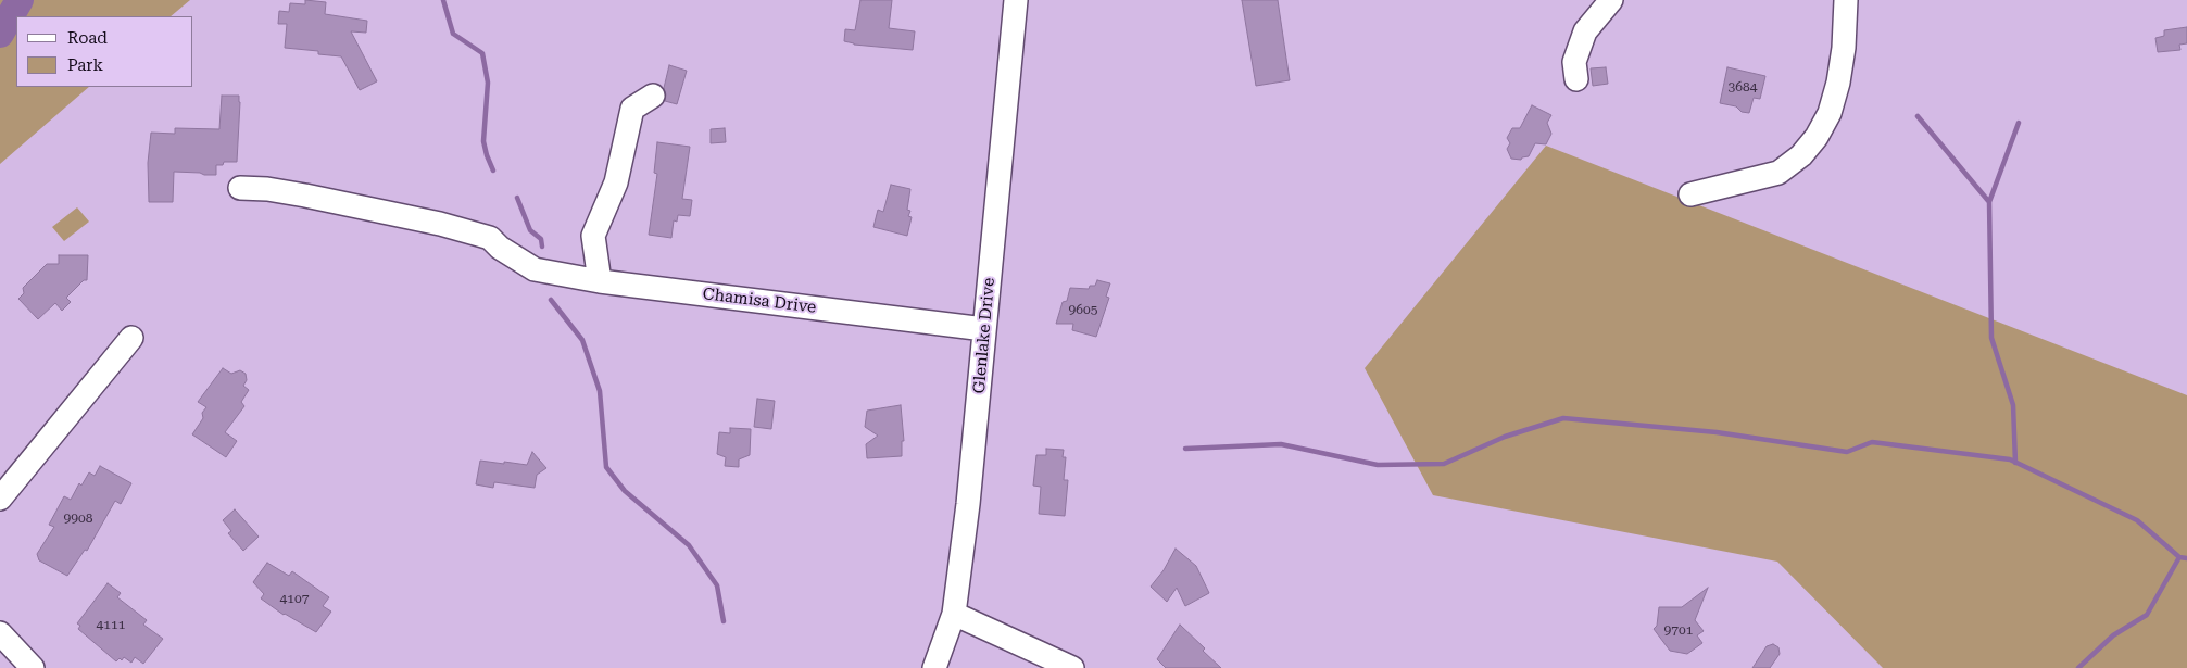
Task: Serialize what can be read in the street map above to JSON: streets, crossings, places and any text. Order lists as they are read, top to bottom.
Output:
{
  "streets": {
    "street": ["Chamisa Drive", "Glenlake Drive"]
  },
  "crossings": [
    ["Chamisa Drive", "Glenlake Drive"]
  ],
  "house_numbers": [
    "3684",
    "9605",
    "9908",
    "4107",
    "4111",
    "9701"
  ],
  "legend": ["Road", "Park"]
}
